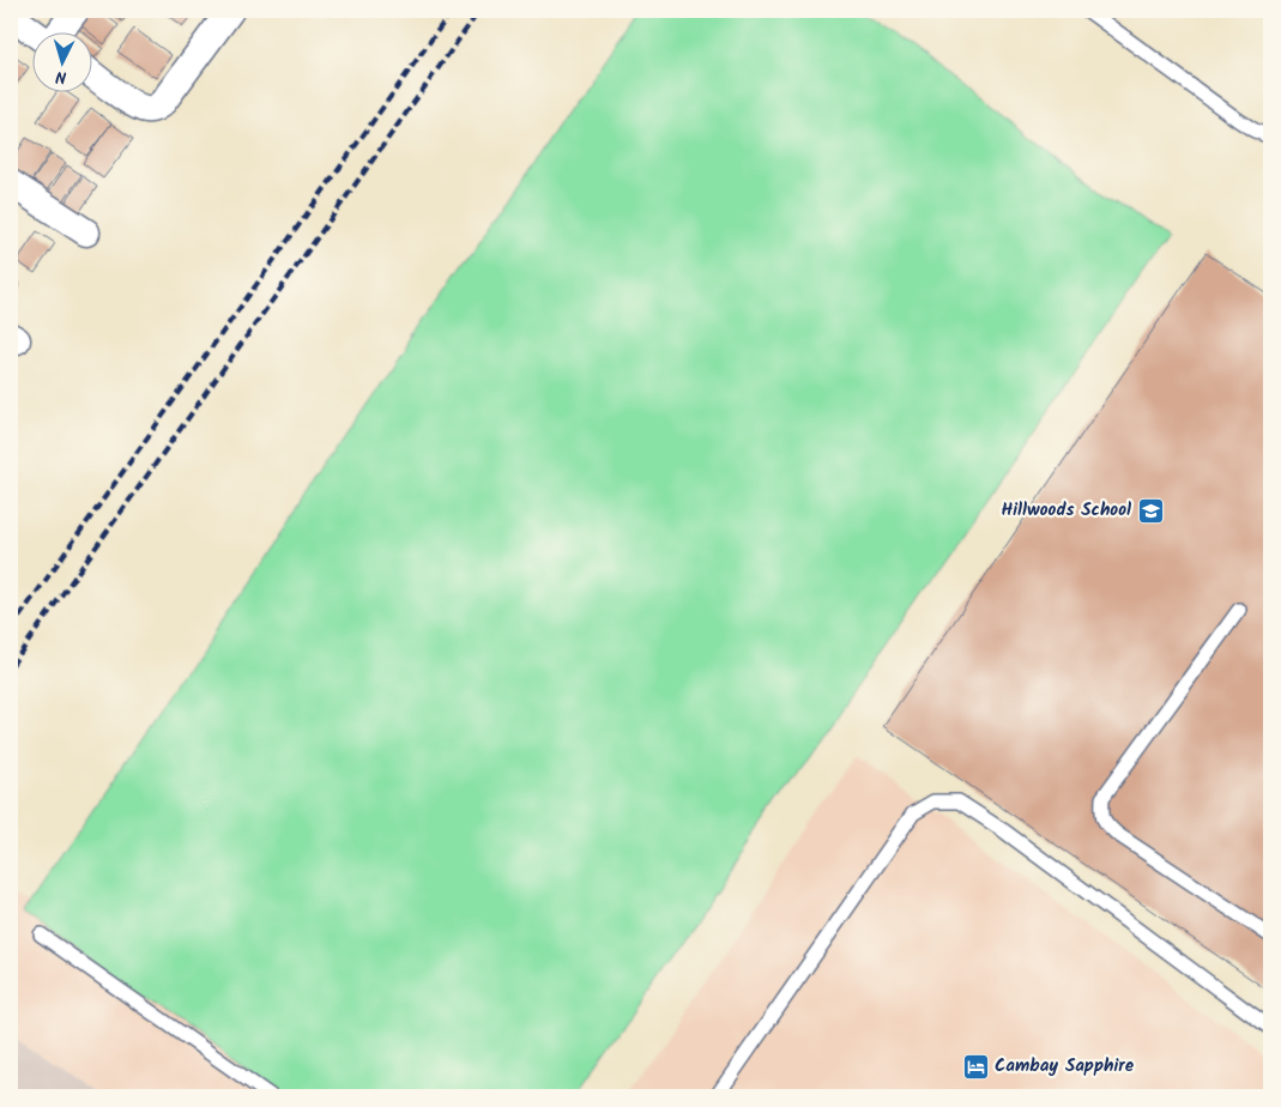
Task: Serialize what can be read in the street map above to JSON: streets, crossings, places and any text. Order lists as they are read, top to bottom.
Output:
{
  "places": {
    "school or university": ["Hillwoods School"],
    "hotel": ["Cambay Sapphire"]
  },
  "north": "bottom"
}
